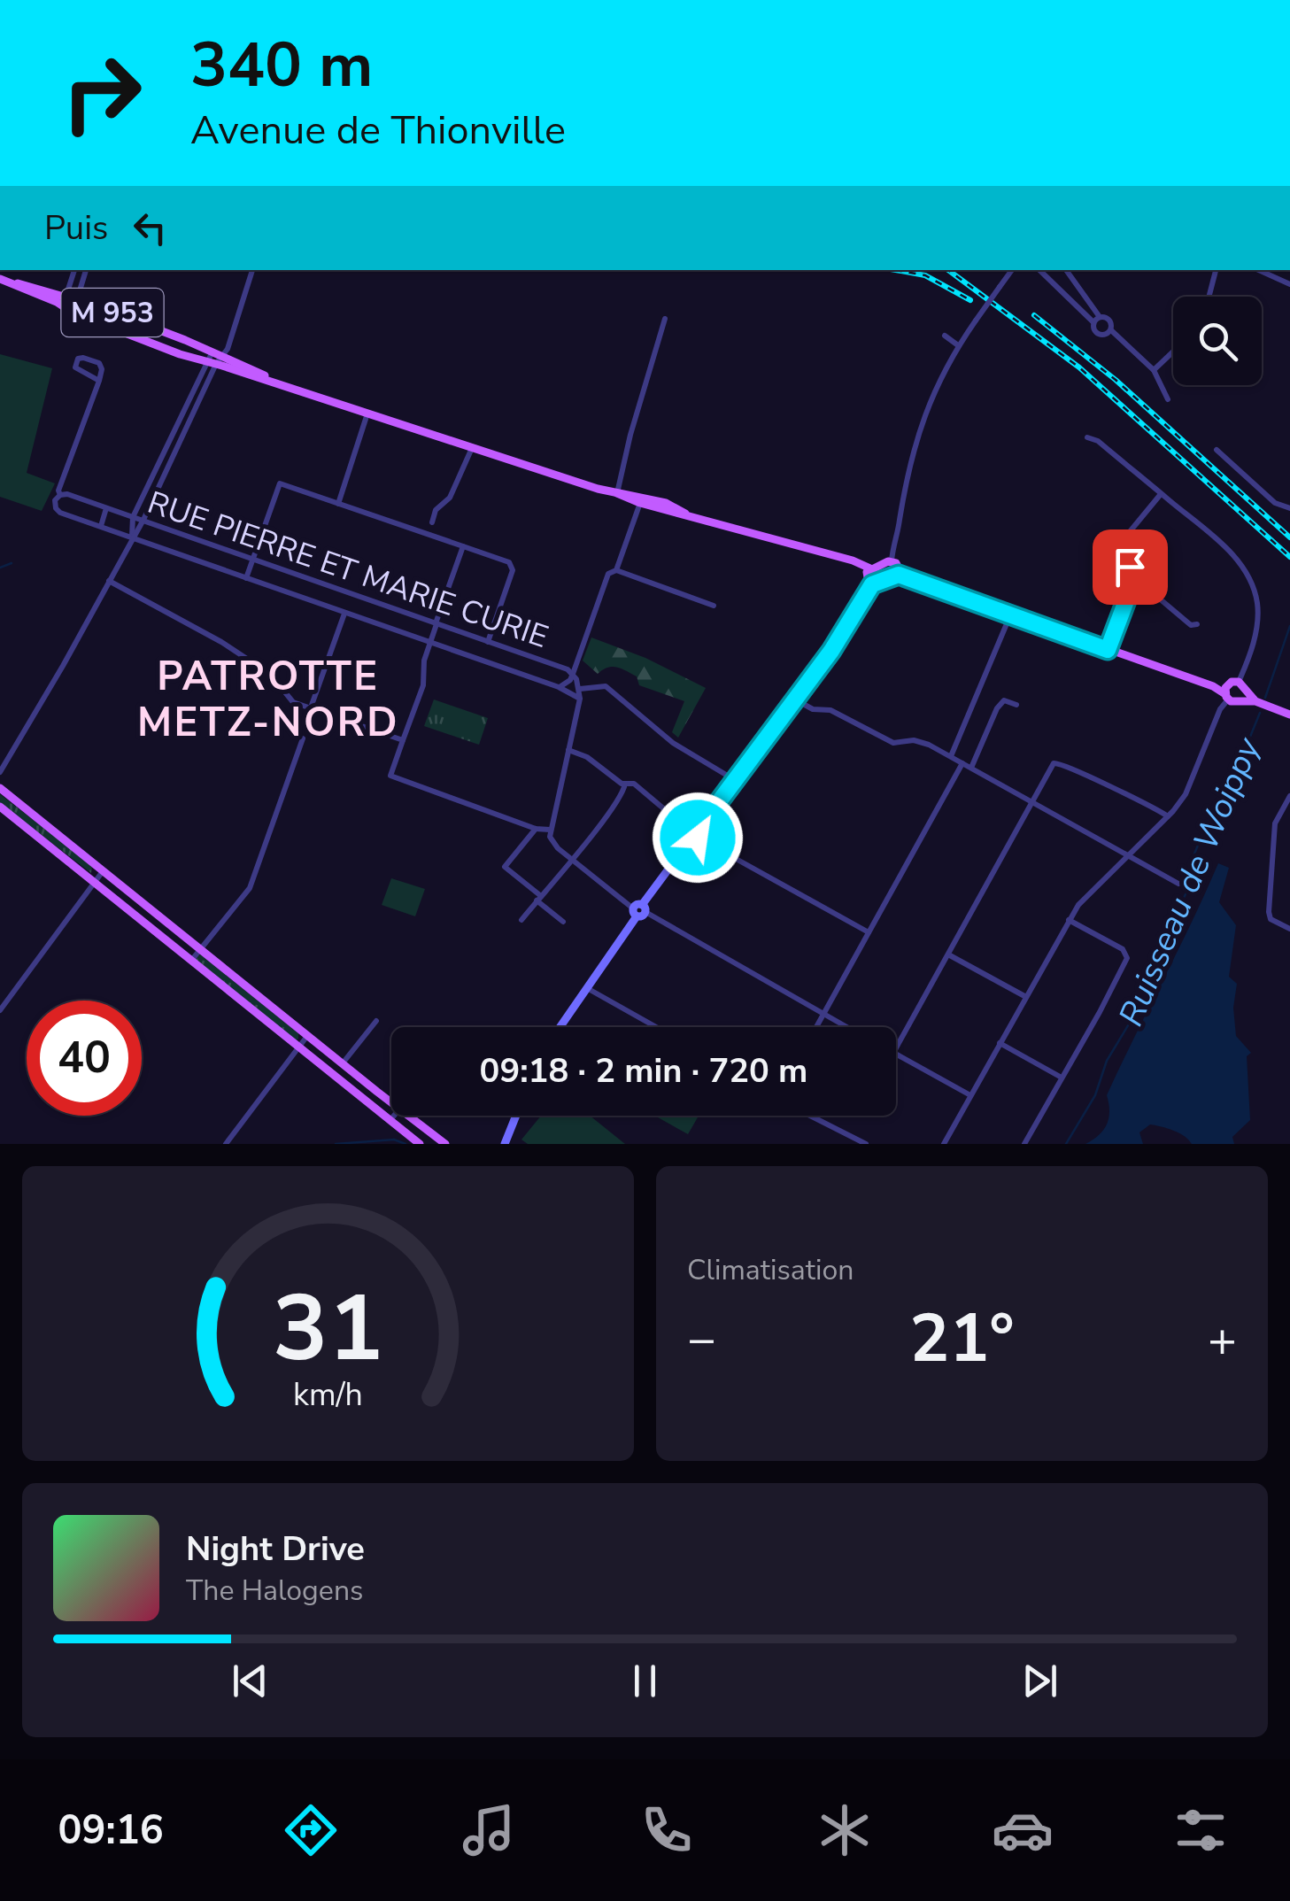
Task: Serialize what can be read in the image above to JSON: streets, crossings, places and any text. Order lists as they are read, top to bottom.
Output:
{
  "streets": {
    "main road": ["M 953"],
    "street": ["RUE PIERRE ET MARIE CURIE"]
  },
  "districts": ["PATROTTE METZ-NORD"],
  "water": ["Ruisseau de Woippy"],
  "page": {
    "turn": ["340 m", "Avenue de Thionville"],
    "then": "Puis",
    "limit": "40",
    "trip": "09:18 · 2 min · 720 m",
    "tile": "Climatisation",
    "heat": ["−", "21°", "+"],
    "song": ["Night Drive", "The Halogens"],
    "tabs": "09:16",
    "gauge": ["31", "km/h"]
  }
}
